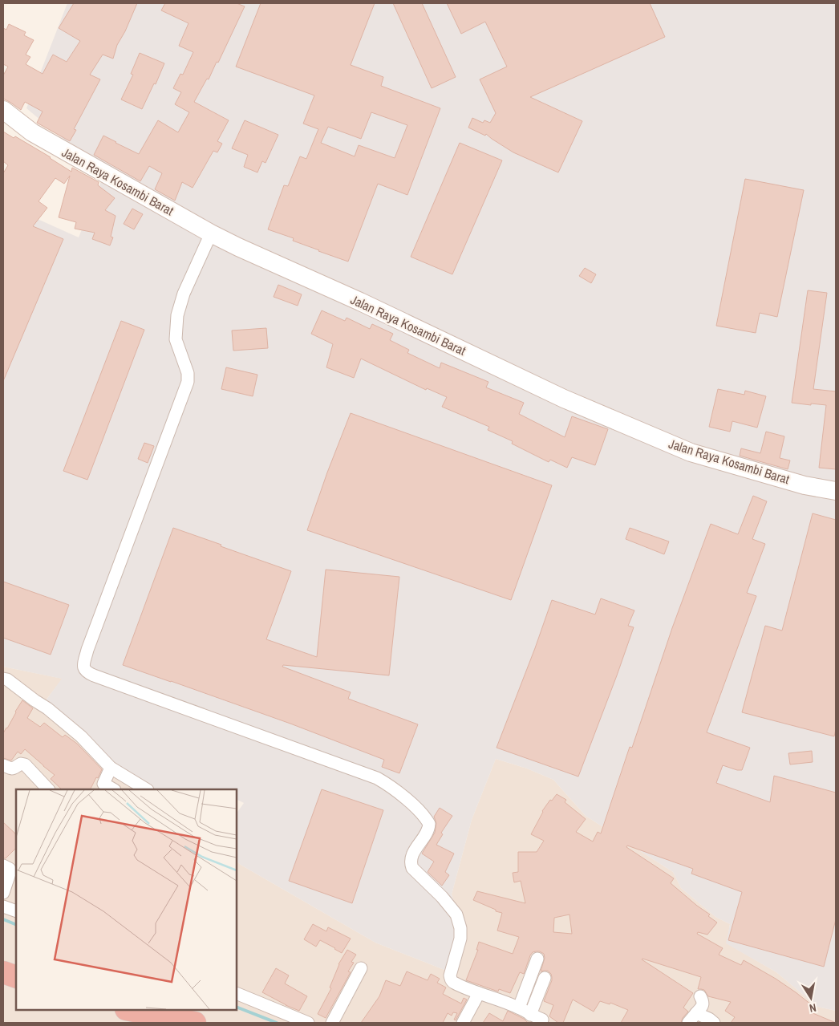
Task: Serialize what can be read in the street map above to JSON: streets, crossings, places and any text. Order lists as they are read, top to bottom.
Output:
{
  "streets": {
    "main road": ["Jalan Raya Kosambi Barat"]
  },
  "north": "bottom"
}
